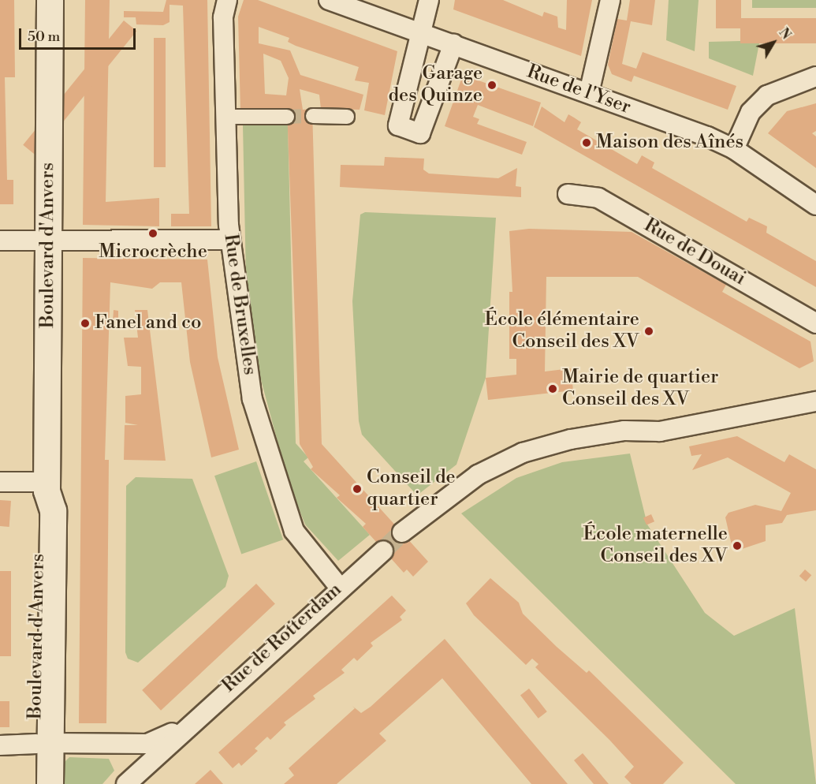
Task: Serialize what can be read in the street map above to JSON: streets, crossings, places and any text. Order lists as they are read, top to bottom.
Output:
{
  "streets": {
    "main road": ["Boulevard d'Anvers"],
    "street": [
      "Rue de l'Yser",
      "Rue de Douai",
      "Rue de Bruxelles",
      "Rue de Rotterdam"
    ]
  },
  "crossings": [
    ["Boulevard d'Anvers", "Rue de Rotterdam"],
    ["Rue de Bruxelles", "Rue de Rotterdam"]
  ],
  "places": [
    "Garage des Quinze",
    "Maison des Aînés",
    "Microcrèche",
    "Fanel and co",
    "École élémentaire Conseil des XV",
    "Mairie de quartier Conseil des XV",
    "Conseil de quartier",
    "École maternelle Conseil des XV"
  ],
  "scale_bar": "50 m",
  "north": "top right"
}
